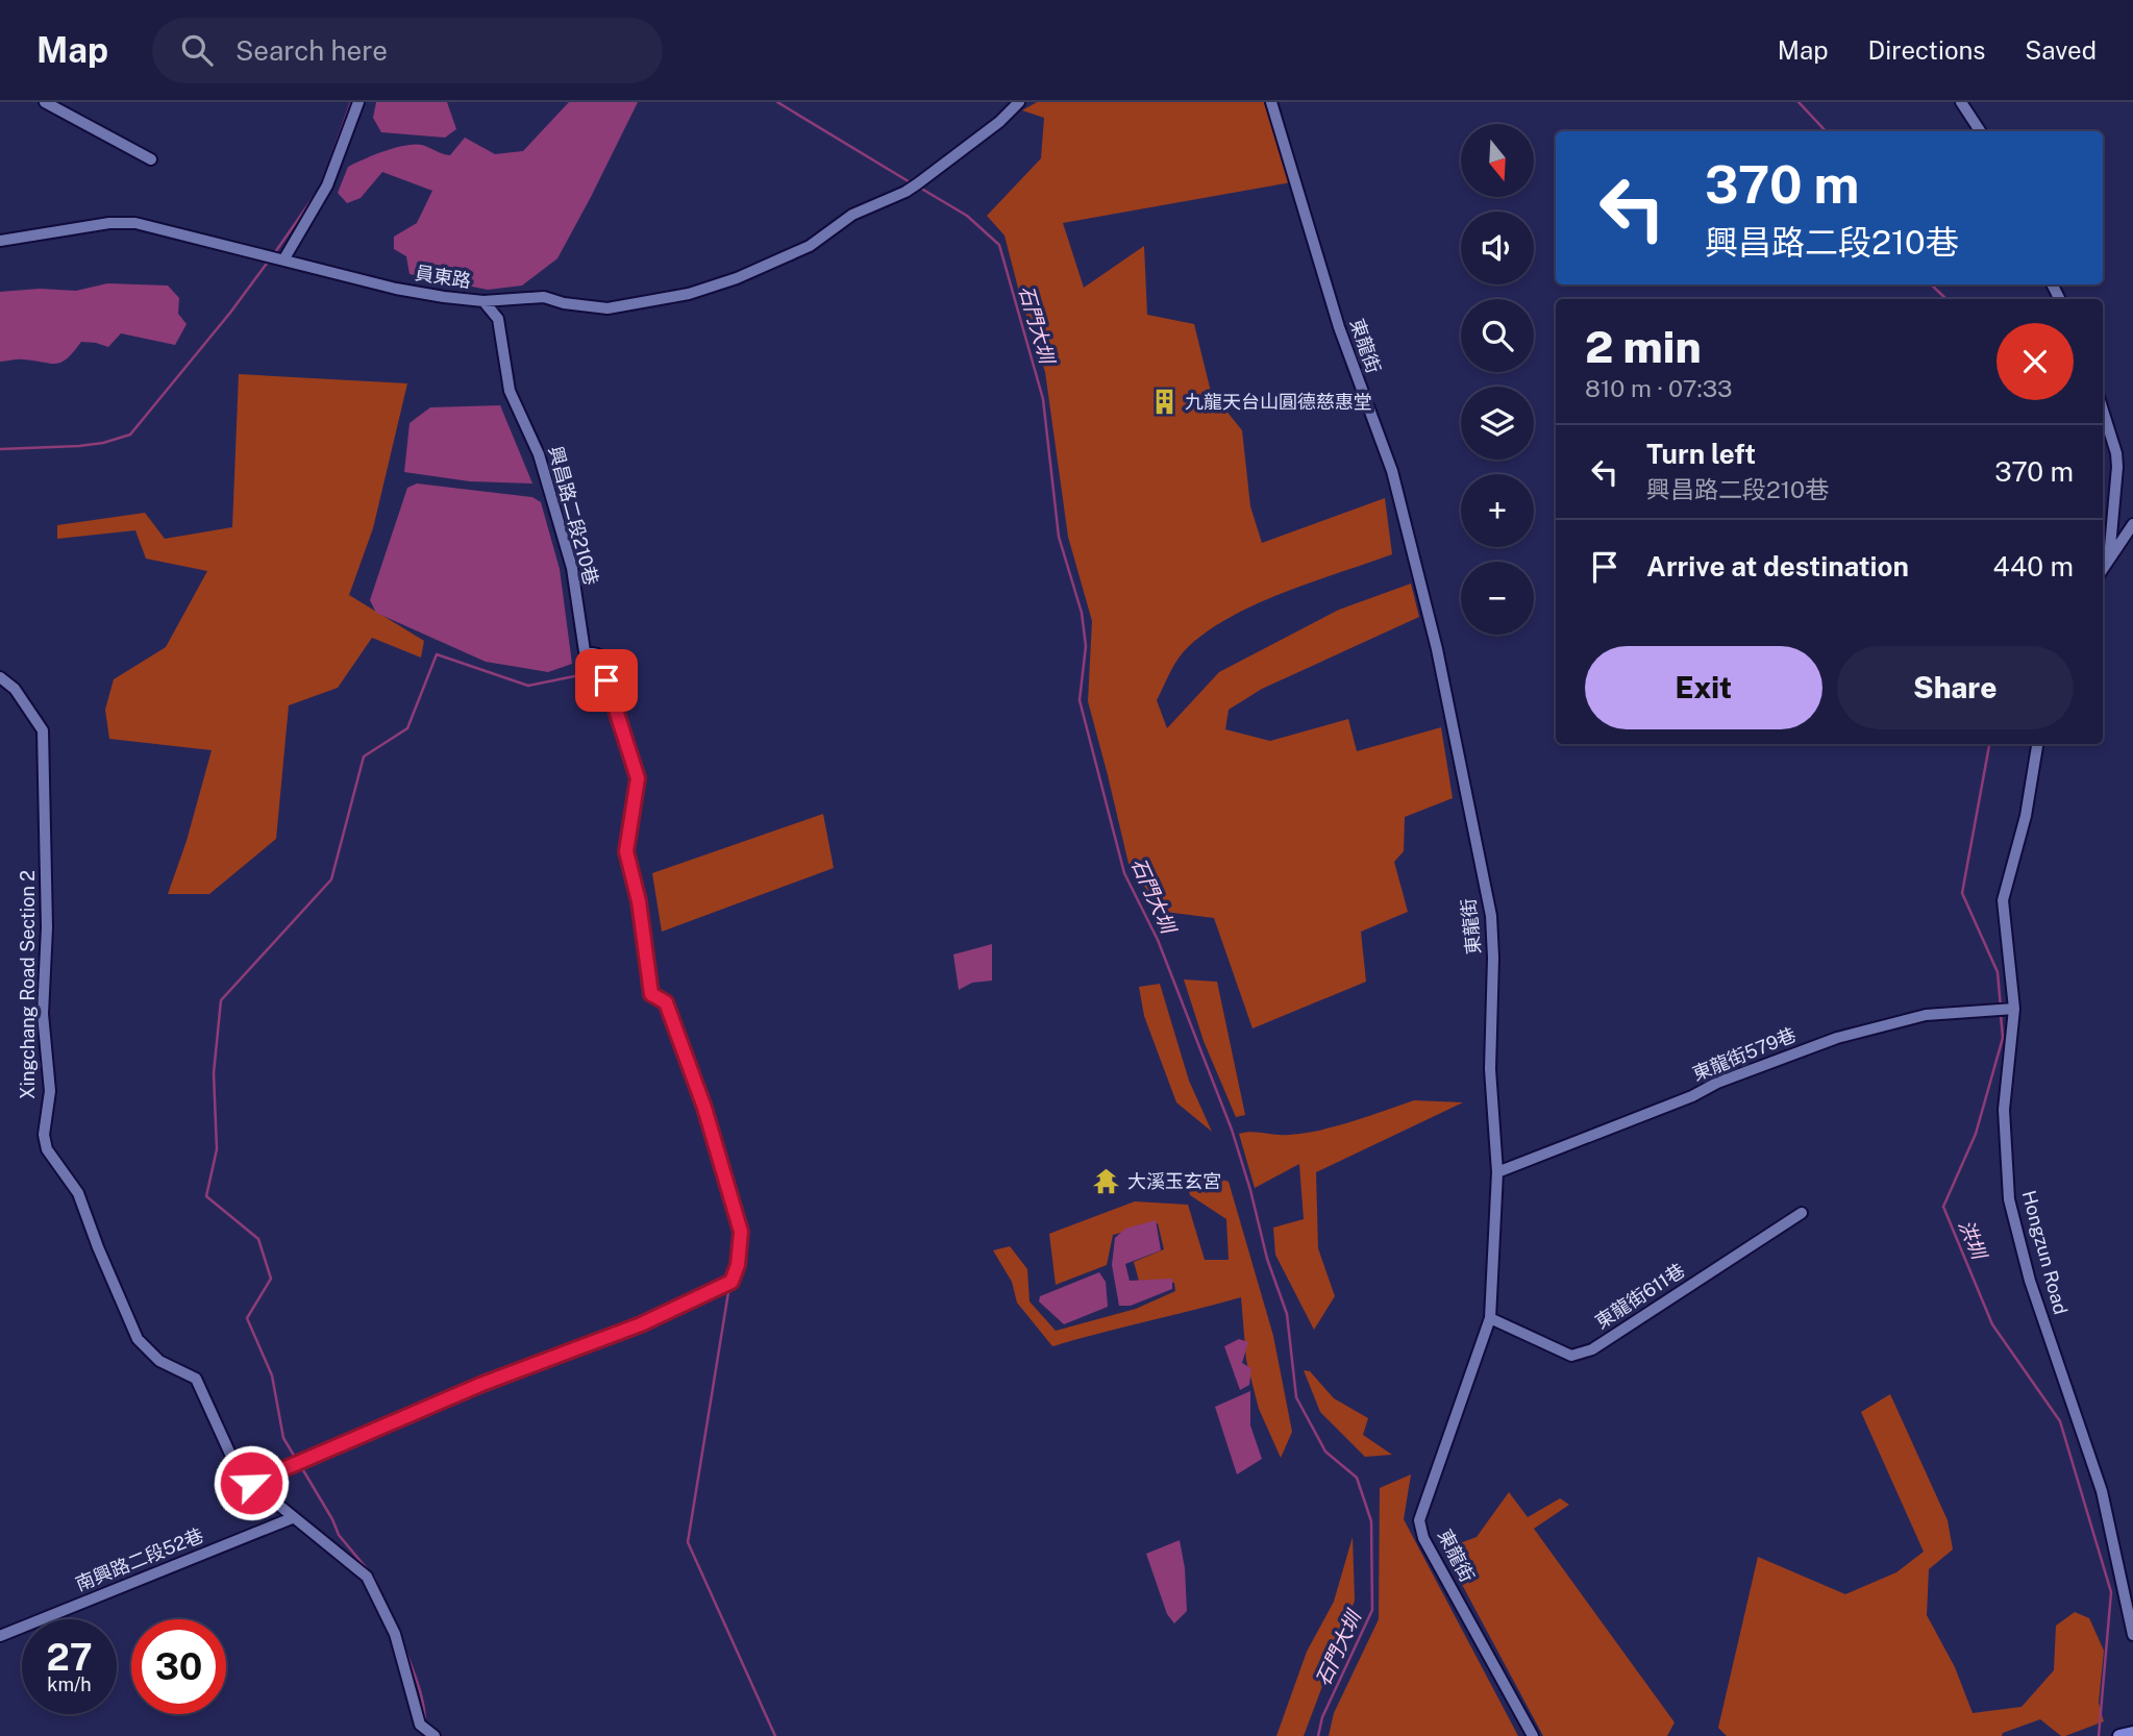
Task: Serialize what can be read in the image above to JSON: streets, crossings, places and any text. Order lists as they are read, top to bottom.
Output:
{
  "streets": {
    "street": [
      "員東路",
      "東龍街",
      "興昌路二段210巷",
      "Xingchang Road Section 2",
      "東龍街579巷",
      "Hongzun Road",
      "東龍街611巷",
      "南興路二段52巷"
    ]
  },
  "crossings": [
    ["員東路", "興昌路二段210巷"],
    ["東龍街", "東龍街579巷"],
    ["東龍街", "東龍街611巷"],
    ["興昌路二段210巷", "Xingchang Road Section 2"],
    ["Xingchang Road Section 2", "南興路二段52巷"],
    ["東龍街579巷", "Hongzun Road"]
  ],
  "water": ["石門大圳", "洪圳"],
  "places": {
    "building": ["九龍天台山圓德慈惠堂"],
    "temple": ["大溪玉玄宮"]
  },
  "north": "bottom",
  "page": {
    "header": "Map",
    "search": "Search here",
    "nav": ["Map", "Directions", "Saved"],
    "map_buttons": ["+", "−"],
    "turn": ["370 m", "興昌路二段210巷"],
    "heading": ["2 min", "810 m · 07:33"],
    "list": [
      {
        "name": "Turn left",
        "note": "興昌路二段210巷",
        "value": "370 m"
      },
      {
        "name": "Arrive at destination",
        "value": "440 m"
      }
    ],
    "buttons": ["Exit", "Share"],
    "speed": "27 km/h",
    "limit": "30"
  }
}
